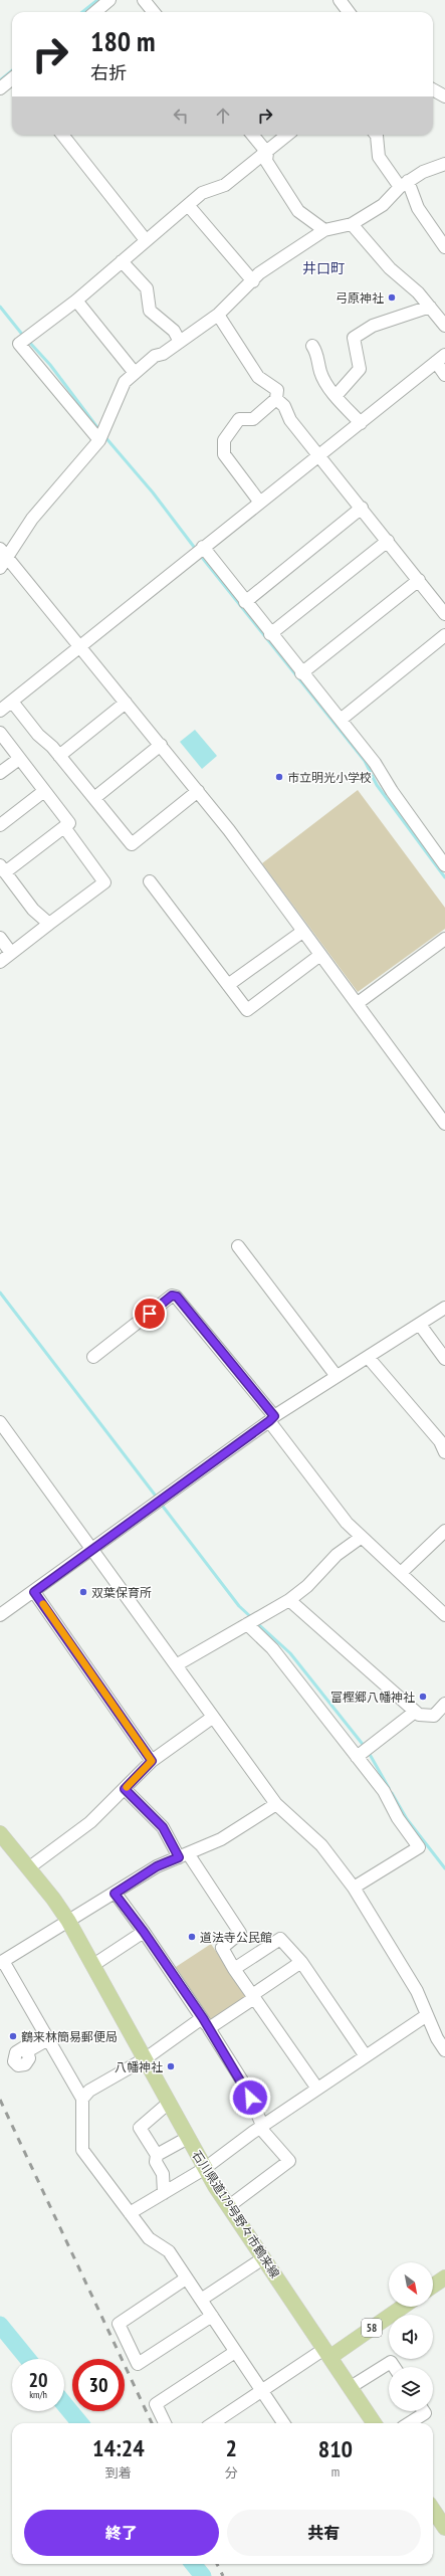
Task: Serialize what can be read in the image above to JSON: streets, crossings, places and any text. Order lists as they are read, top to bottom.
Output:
{
  "streets": {
    "main road": ["石川県道179号野々市鶴来線", "58"]
  },
  "crossings": [
    ["石川県道179号野々市鶴来線", "58"]
  ],
  "districts": ["井口町"],
  "places": [
    "弓原神社",
    "市立明光小学校",
    "双葉保育所",
    "富樫郷八幡神社",
    "道法寺公民館",
    "鶴来林簡易郵便局",
    "八幡神社"
  ],
  "north": "bottom right",
  "page": {
    "turn": ["180 m", "右折"],
    "speed": "20 km/h",
    "limit": "30",
    "eta": [
      "14:24",
      "到着",
      "2",
      "分",
      "810",
      "m"
    ],
    "buttons": ["終了", "共有"]
  }
}
